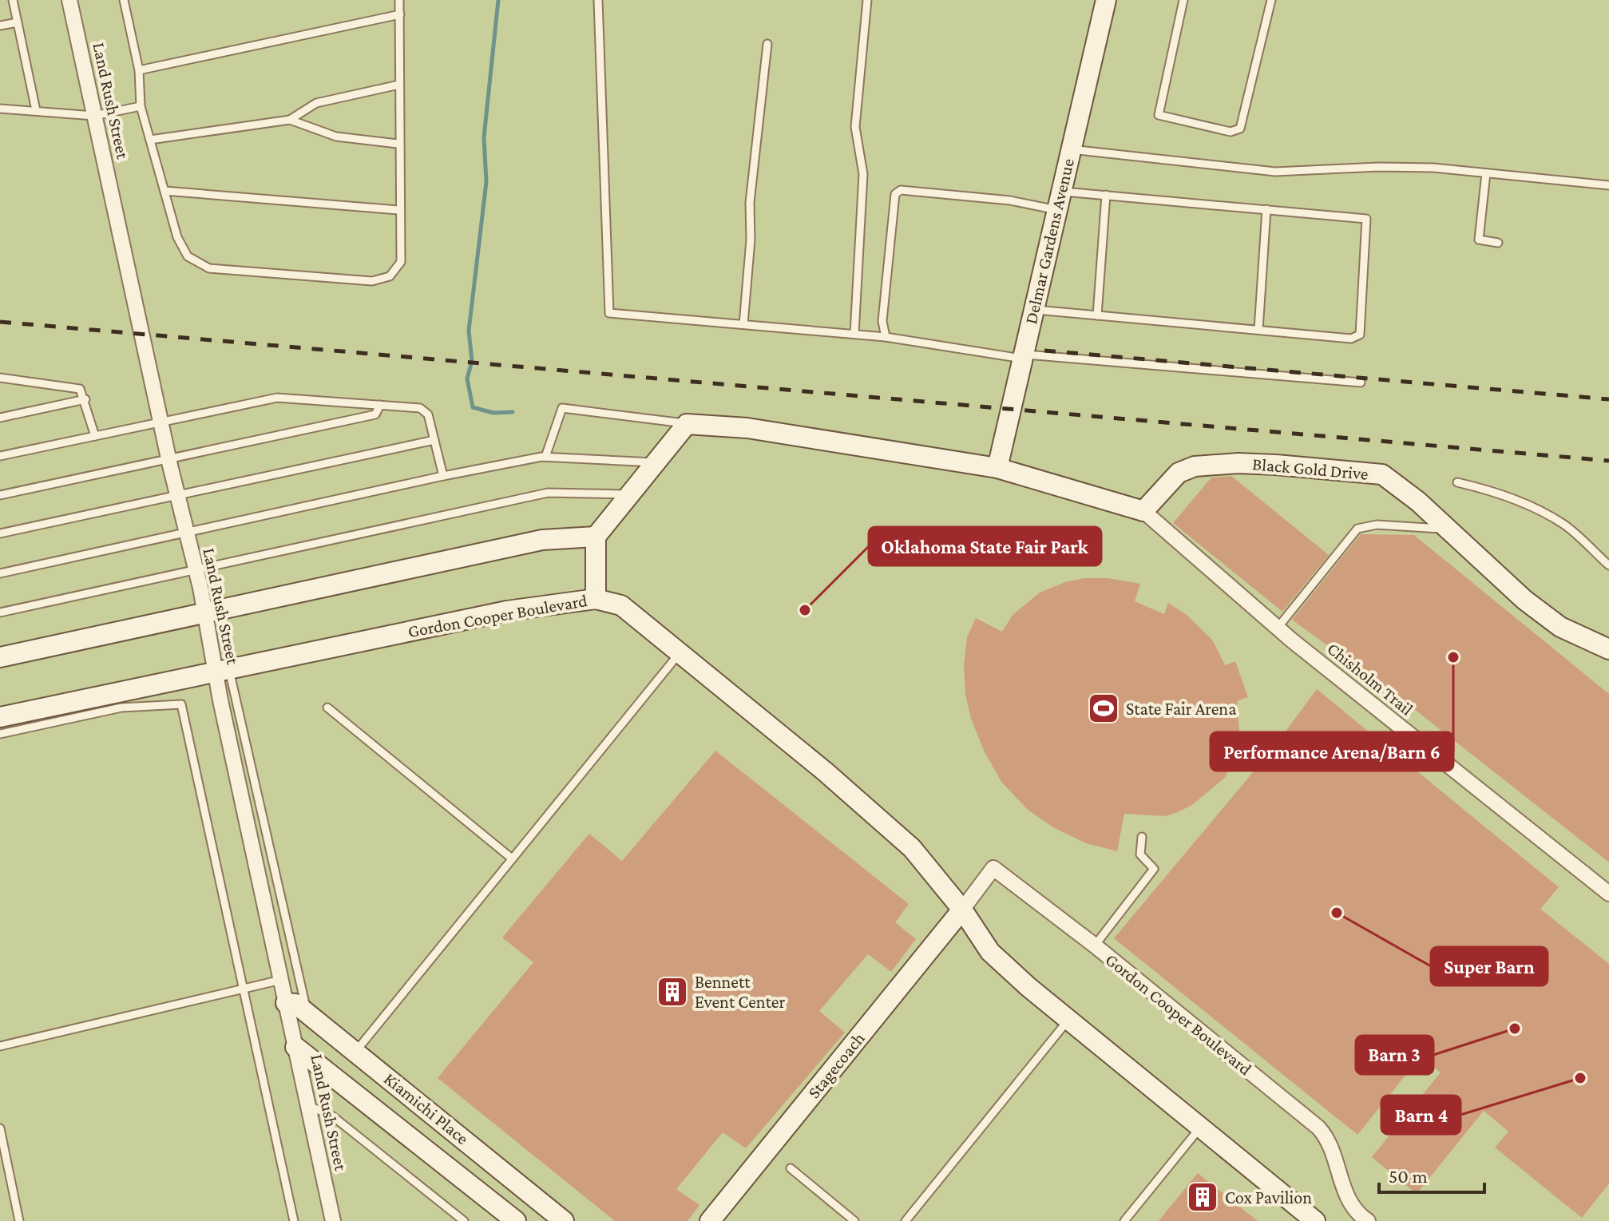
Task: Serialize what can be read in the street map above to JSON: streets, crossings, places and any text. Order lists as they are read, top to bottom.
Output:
{
  "streets": {
    "street": [
      "Land Rush Street",
      "Delmar Gardens Avenue",
      "Black Gold Drive",
      "Gordon Cooper Boulevard",
      "Chisholm Trail",
      "Stagecoach",
      "Kiamichi Place"
    ]
  },
  "crossings": [
    ["Land Rush Street", "Gordon Cooper Boulevard"],
    ["Land Rush Street", "Kiamichi Place"],
    ["Black Gold Drive", "Chisholm Trail"],
    ["Gordon Cooper Boulevard", "Stagecoach"]
  ],
  "places": {
    "other": [
      "Oklahoma State Fair Park",
      "Performance Arena/Barn 6",
      "Super Barn",
      "Barn 3",
      "Barn 4"
    ],
    "sports": ["State Fair Arena"],
    "building": ["Bennett Event Center", "Cox Pavilion"]
  },
  "scale_bar": "50 m"
}
